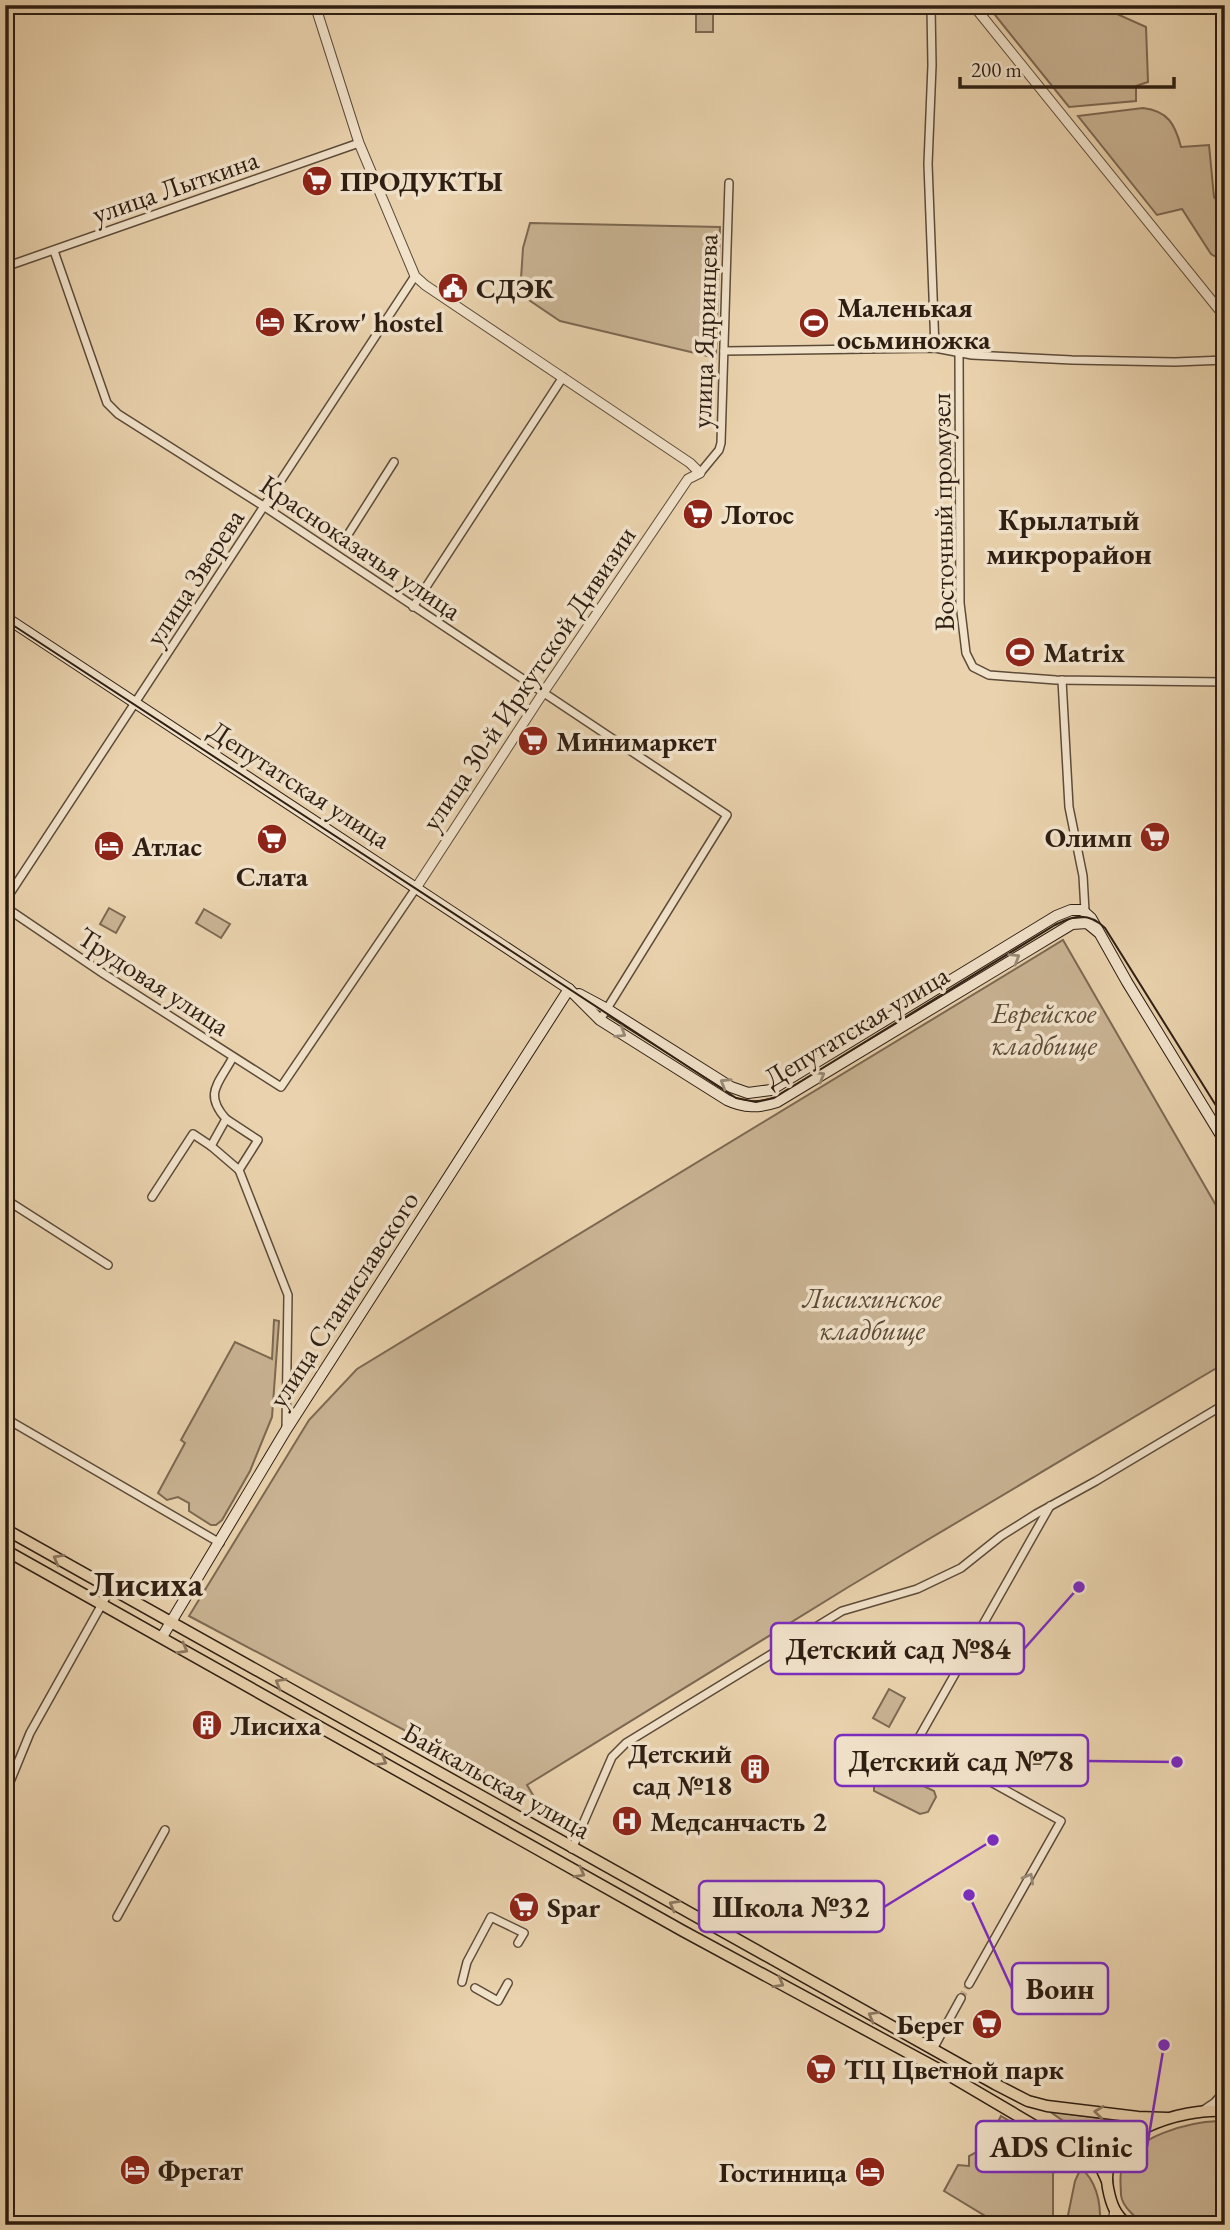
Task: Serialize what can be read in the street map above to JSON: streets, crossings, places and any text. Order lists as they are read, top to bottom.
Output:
{
  "streets": {
    "main road": ["Депутатская улица", "улица Станиславского", "Байкальская улица"],
    "street": [
      "улица Лыткина",
      "улица Ядринцева",
      "Восточный промузел",
      "Красноказачья улица",
      "улица Зверева",
      "улица 30-й Иркутской Дивизии",
      "Трудовая улица"
    ]
  },
  "crossings": [
    ["улица Лыткина", "Красноказачья улица"],
    ["улица Ядринцева", "улица 30-й Иркутской Дивизии"],
    ["Красноказачья улица", "улица Зверева"],
    ["Красноказачья улица", "улица 30-й Иркутской Дивизии"],
    ["Красноказачья улица", "Депутатская улица"],
    ["улица Зверева", "Депутатская улица"],
    ["улица 30-й Иркутской Дивизии", "Депутатская улица"],
    ["улица 30-й Иркутской Дивизии", "Трудовая улица"],
    ["Депутатская улица", "улица Станиславского"],
    ["улица Станиславского", "Байкальская улица"]
  ],
  "districts": ["Крылатый микрорайон", "Лисиха"],
  "parks": ["Еврейское кладбище", "Лисихинское кладбище"],
  "places": {
    "supermarket": [
      "ПРОДУКТЫ",
      "Лотос",
      "Минимаркет",
      "Олимп",
      "Слата",
      "Spar",
      "Берег",
      "ТЦ Цветной парк"
    ],
    "public building": ["СДЭК"],
    "hotel": [
      "Krow' hostel",
      "Атлас",
      "Фрегат",
      "Гостиница"
    ],
    "sports": ["Маленькая осьминожка", "Matrix"],
    "other": [
      "Детский сад №84",
      "Детский сад №78",
      "Школа №32",
      "Воин",
      "ADS Clinic"
    ],
    "building": ["Лисиха", "Детский сад №18"],
    "hospital": ["Медсанчасть 2"]
  },
  "scale_bar": "200 m"
}
